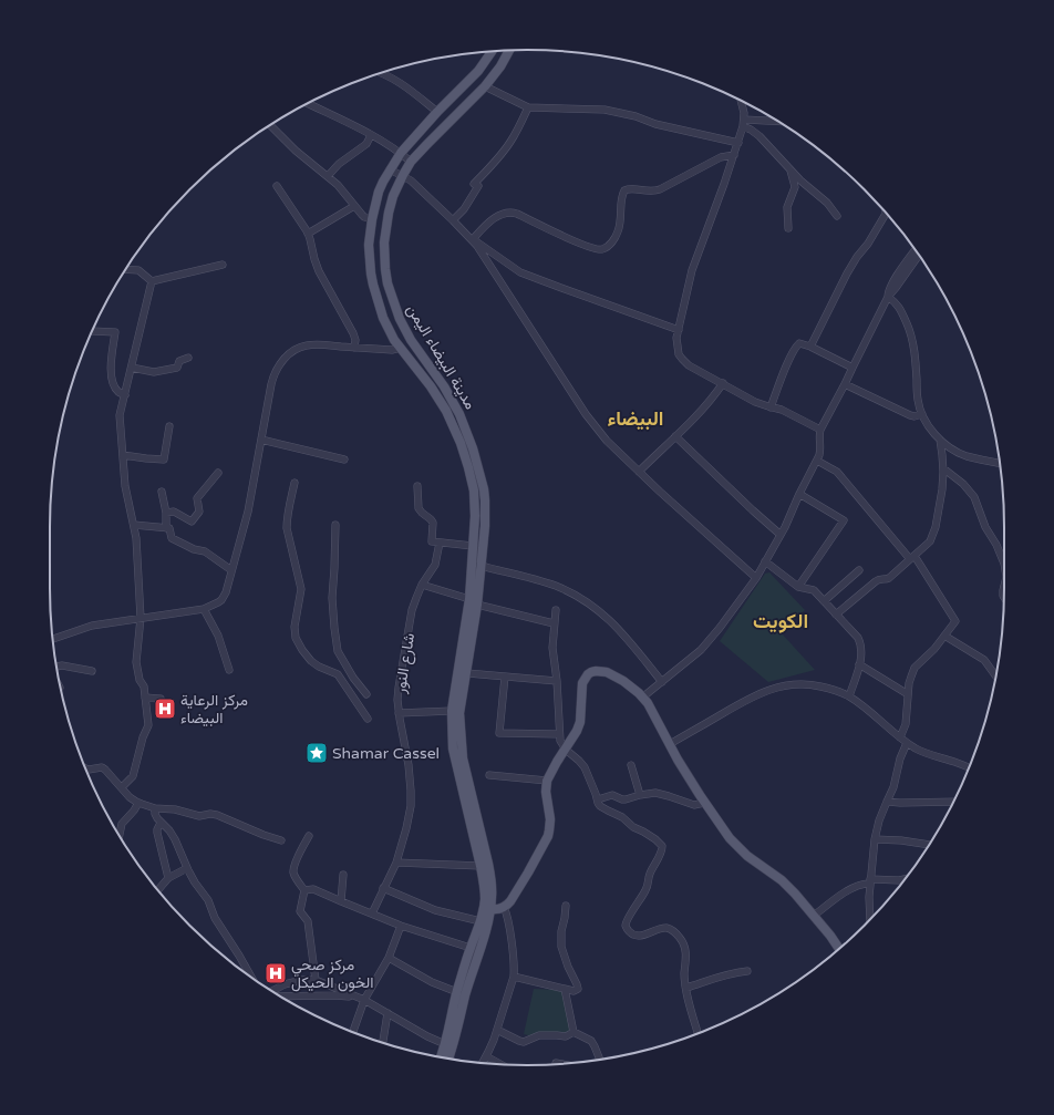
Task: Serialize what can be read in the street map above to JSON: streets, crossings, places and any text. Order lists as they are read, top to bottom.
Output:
{
  "streets": {
    "main road": ["مدينة البيضاء اليمن"],
    "street": ["شارع النور"]
  },
  "districts": ["البيضاء", "الكويت"],
  "places": {
    "hospital": ["مركز الرعاية البيضاء", "مركز صحي الخون الحيكل"],
    "place": ["Shamar Cassel"]
  }
}
